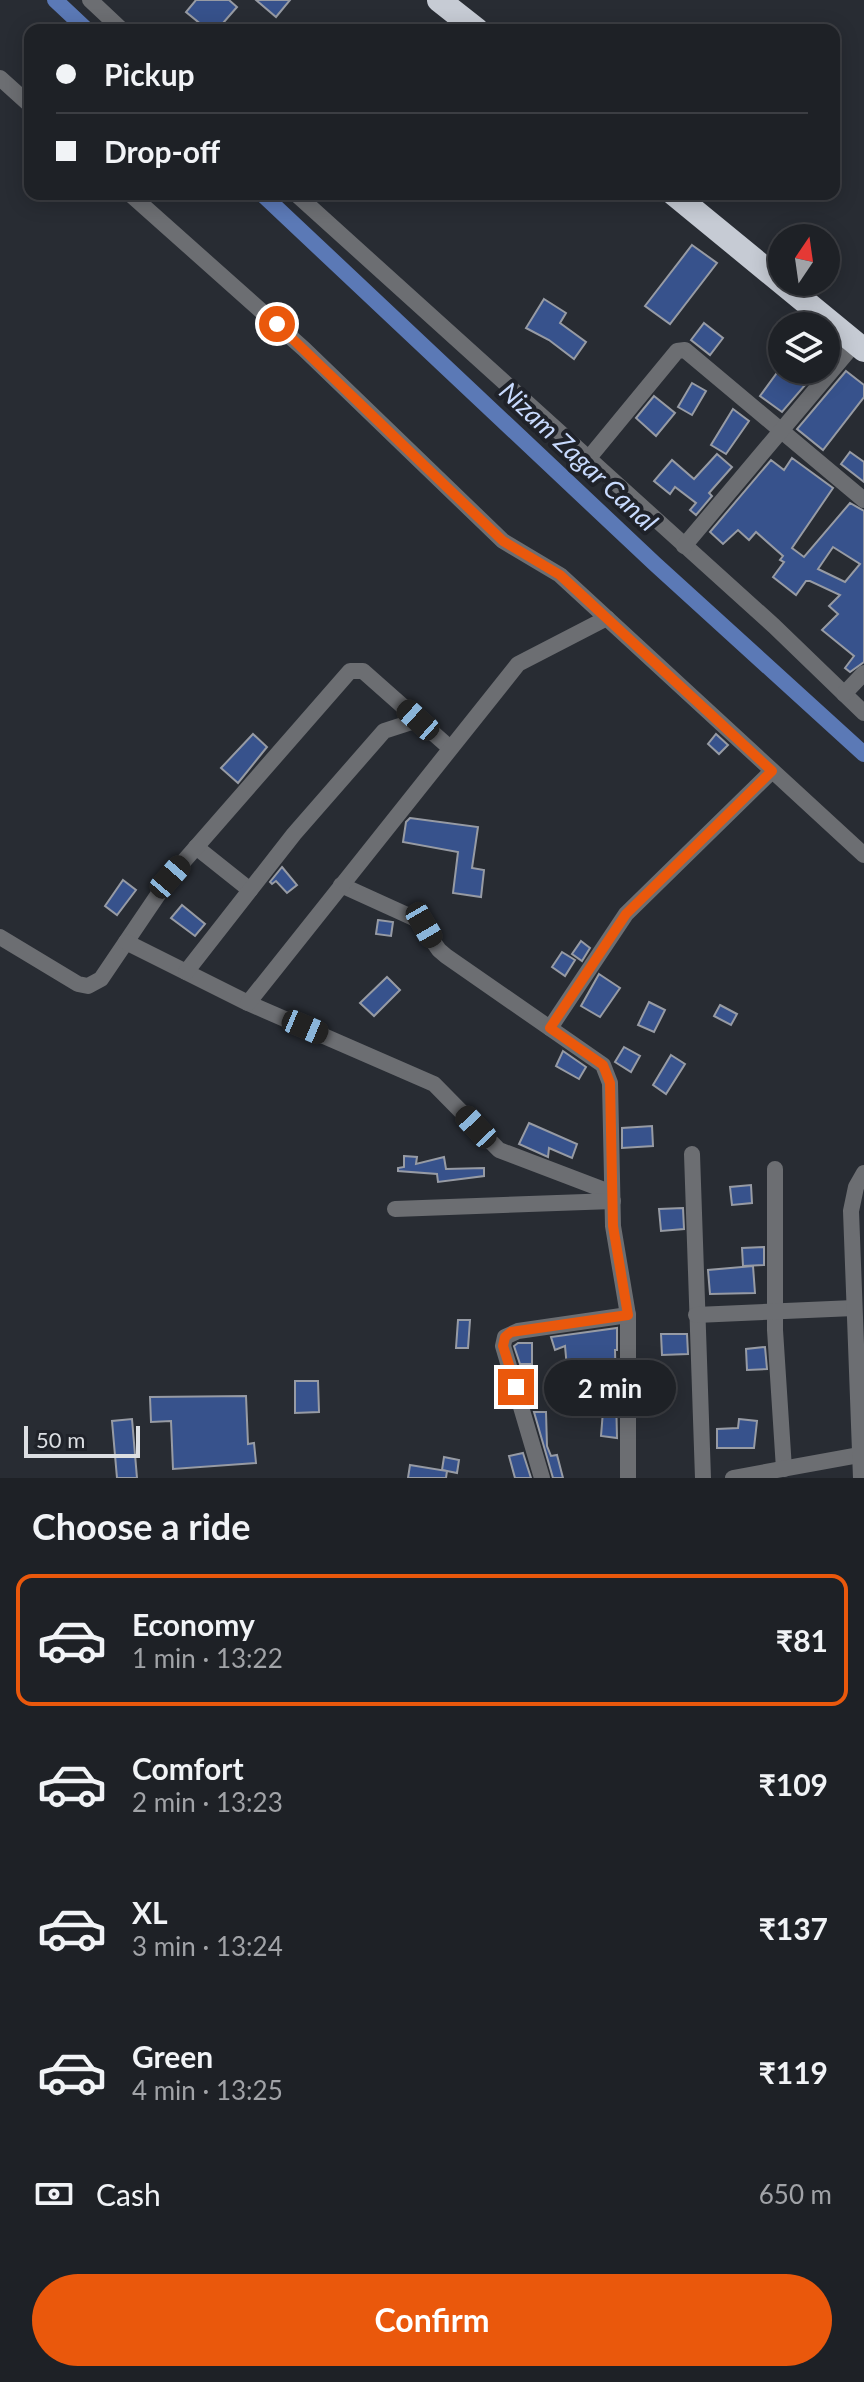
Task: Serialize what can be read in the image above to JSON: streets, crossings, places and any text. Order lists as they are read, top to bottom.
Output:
{
  "water": ["Nizam Zagar Canal"],
  "scale_bar": "50 m",
  "north": "top",
  "page": {
    "banner": ["Pickup", "Drop-off"],
    "bubble": "2 min",
    "scale": "50 m",
    "heading": "Choose a ride",
    "list": [
      {
        "name": "Economy",
        "note": "1 min · 13:22",
        "value": "₹81"
      },
      {
        "name": "Comfort",
        "note": "2 min · 13:23",
        "value": "₹109"
      },
      {
        "name": "XL",
        "note": "3 min · 13:24",
        "value": "₹137"
      },
      {
        "name": "Green",
        "note": "4 min · 13:25",
        "value": "₹119"
      }
    ],
    "pay": ["Cash", "650 m"],
    "buttons": "Confirm"
  }
}
